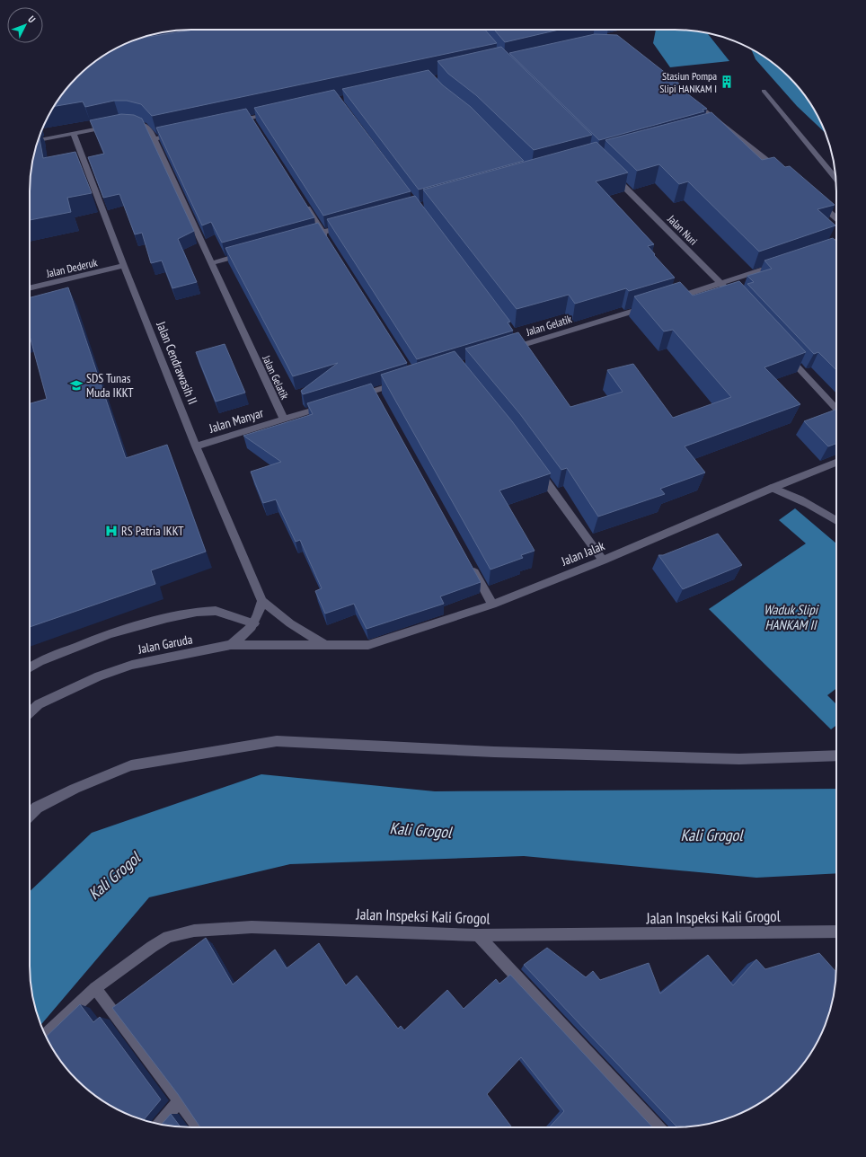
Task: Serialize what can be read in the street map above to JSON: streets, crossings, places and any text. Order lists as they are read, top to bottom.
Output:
{
  "streets": {
    "street": [
      "Jalan Nuri",
      "Jalan Dederuk",
      "Jalan Gelatik",
      "Jalan Cendrawasih II",
      "Jalan Manyar",
      "Jalan Jalak",
      "Jalan Garuda",
      "Jalan Inspeksi Kali Grogol"
    ]
  },
  "crossings": [
    ["Jalan Dederuk", "Jalan Cendrawasih II"],
    ["Jalan Gelatik", "Jalan Manyar"],
    ["Jalan Cendrawasih II", "Jalan Manyar"],
    ["Jalan Cendrawasih II", "Jalan Jalak"],
    ["Jalan Cendrawasih II", "Jalan Garuda"],
    ["Jalan Jalak", "Jalan Garuda"]
  ],
  "water": ["Waduk Slipi HANKAM II", "Kali Grogol"],
  "places": {
    "building": ["Stasiun Pompa Slipi HANKAM I"],
    "school or university": ["SDS Tunas Muda IKKT"],
    "hospital": ["RS Patria IKKT"]
  },
  "north": "top right"
}
